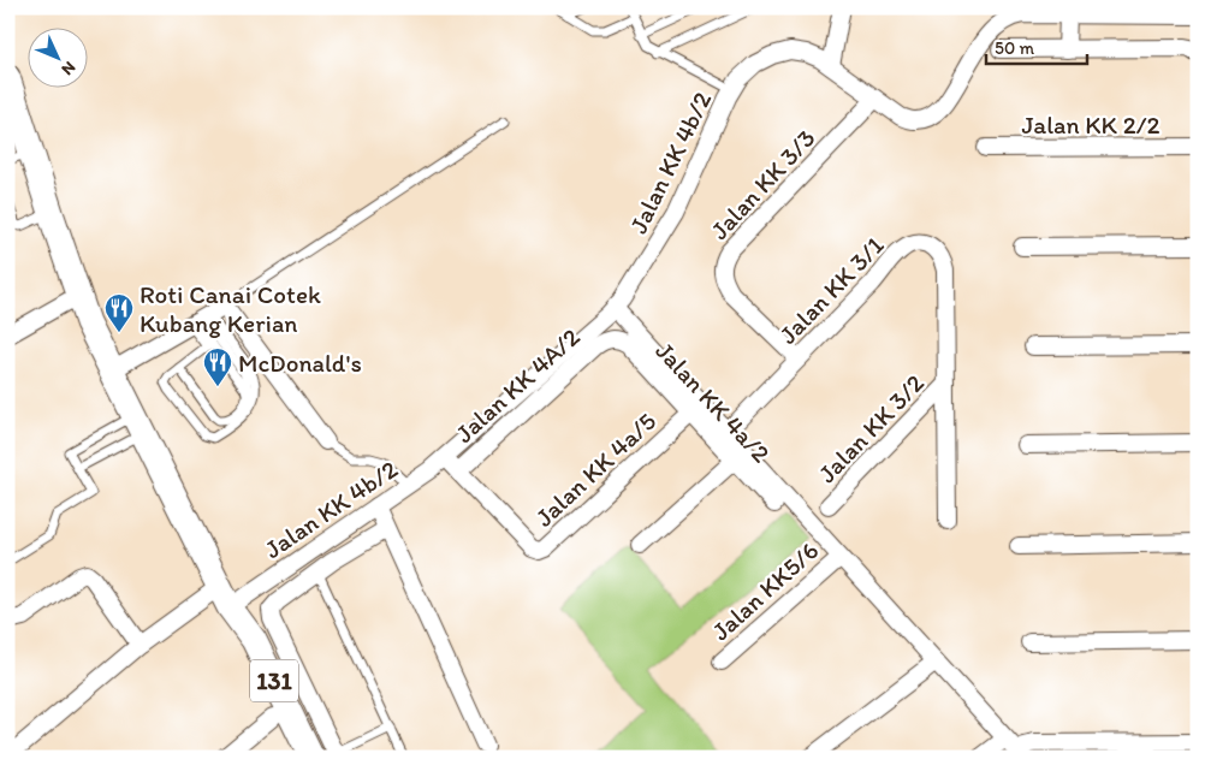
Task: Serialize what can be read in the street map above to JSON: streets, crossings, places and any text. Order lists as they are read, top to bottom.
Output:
{
  "streets": {
    "main road": ["131"],
    "street": [
      "Jalan KK 2/2",
      "Jalan KK 4b/2",
      "Jalan KK 3/3",
      "Jalan KK 3/1",
      "Jalan KK 4A/2",
      "Jalan KK 4a/2",
      "Jalan KK 3/2",
      "Jalan KK 4a/5",
      "Jalan KK5/6"
    ]
  },
  "crossings": [
    ["Jalan KK 4b/2", "Jalan KK 3/3"],
    ["Jalan KK 4b/2", "Jalan KK 4a/5"],
    ["Jalan KK 4b/2", "131"],
    ["Jalan KK 3/3", "Jalan KK 3/1"],
    ["Jalan KK 3/1", "Jalan KK 3/2"],
    ["Jalan KK 4A/2", "Jalan KK 4a/2"],
    ["Jalan KK 4A/2", "Jalan KK 4a/5"],
    ["Jalan KK 4a/2", "Jalan KK 4a/5"]
  ],
  "places": {
    "restaurant": ["Roti Canai Cotek Kubang Kerian", "McDonald's"]
  },
  "scale_bar": "50 m",
  "north": "bottom right"
}
